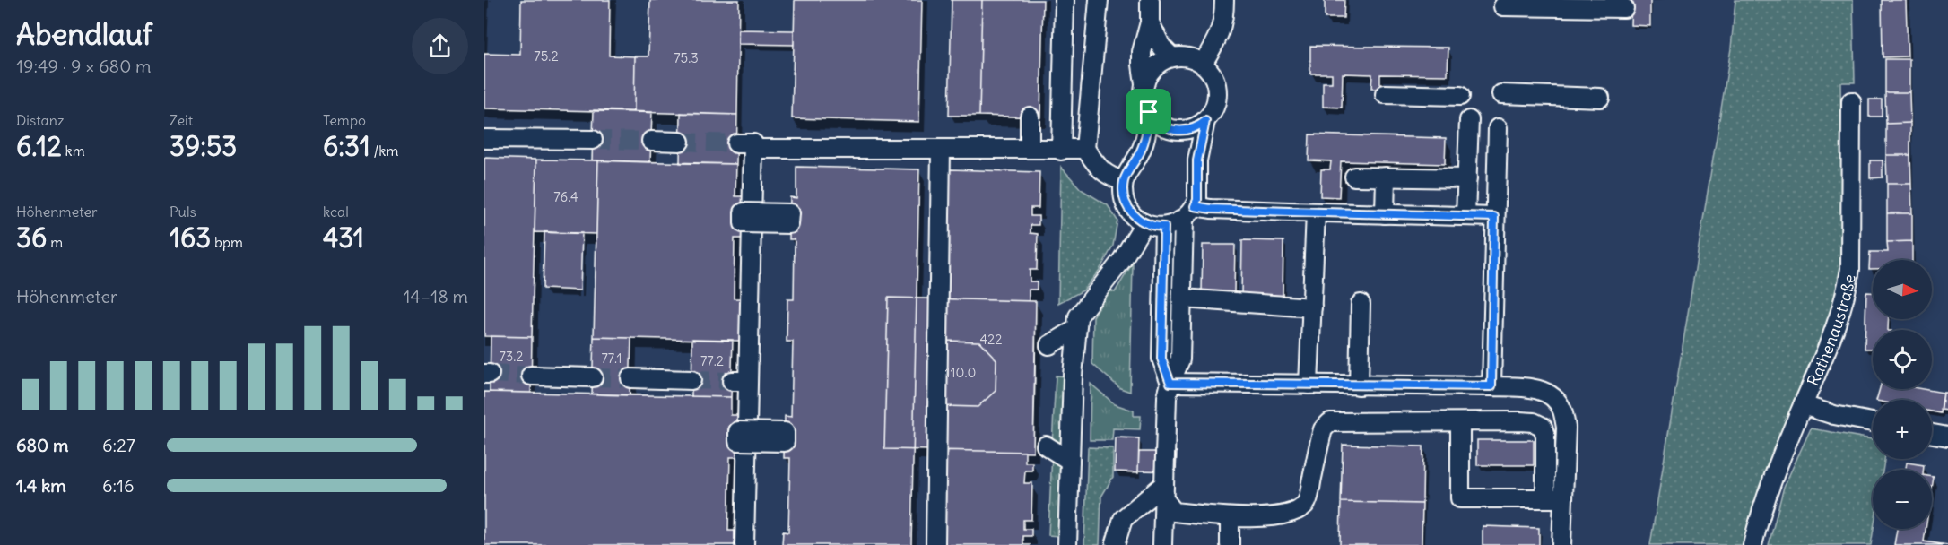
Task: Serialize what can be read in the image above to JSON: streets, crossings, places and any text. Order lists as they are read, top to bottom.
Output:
{
  "streets": {
    "street": ["Rathenaustraße"]
  },
  "house_numbers": [
    "75.2",
    "75.3",
    "76.4",
    "422",
    "73.2",
    "77.1",
    "77.2",
    "110.0"
  ],
  "north": "right",
  "page": {
    "heading": ["Abendlauf", "19:49 · 9 × 680 m"],
    "stats": [
      ["Distanz", "6.12 km"],
      ["Zeit", "39:53"],
      ["Tempo", "6:31 /km"],
      ["Höhenmeter", "36 m"],
      ["Puls", "163 bpm"],
      ["kcal", "431"]
    ],
    "map_buttons": ["+", "−"],
    "chart": ["Höhenmeter", "14–18 m"],
    "list": [
      {
        "name": "680 m",
        "note": "6:27"
      },
      {
        "name": "1.4 km",
        "note": "6:16"
      }
    ]
  }
}
